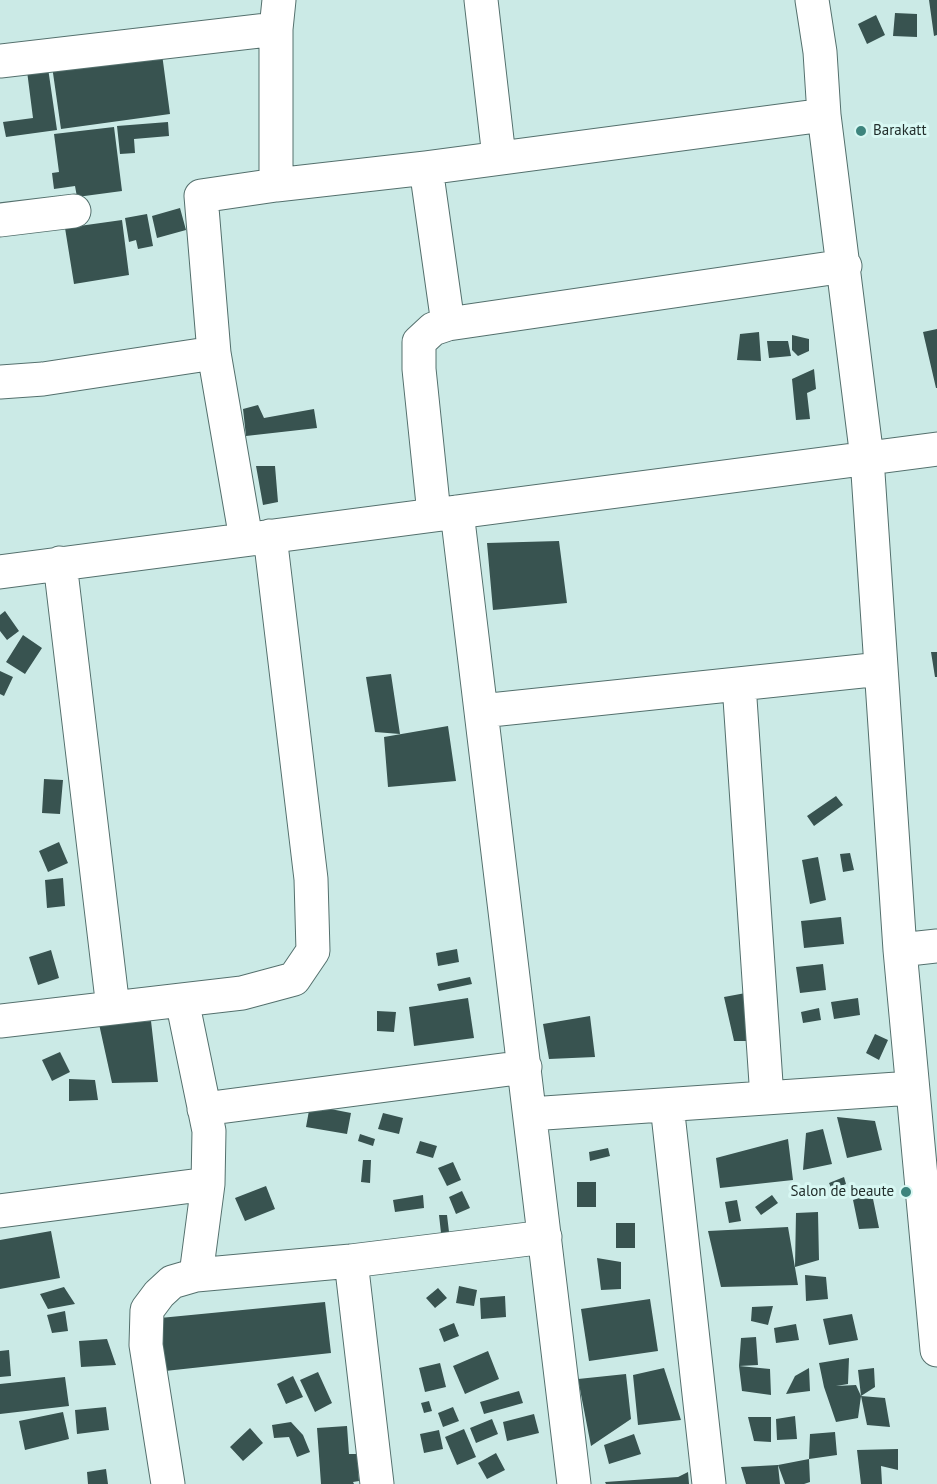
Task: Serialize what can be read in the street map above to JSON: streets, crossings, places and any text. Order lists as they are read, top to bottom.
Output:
{
  "places": ["Barakatt", "Salon de beaute"]
}
